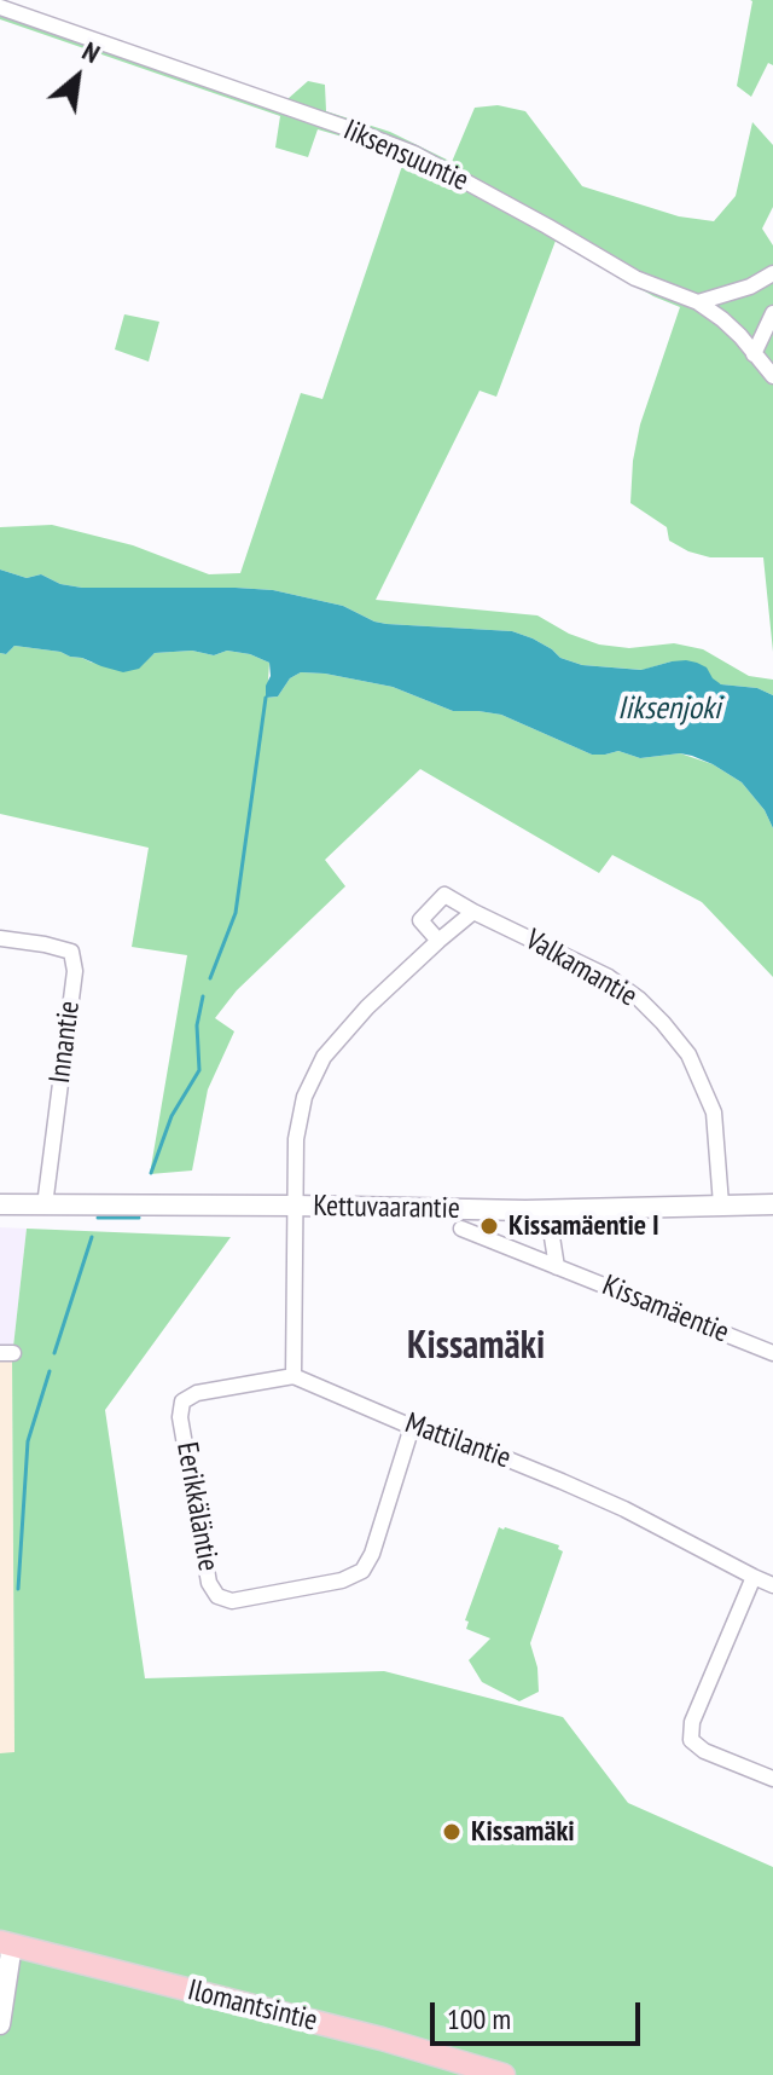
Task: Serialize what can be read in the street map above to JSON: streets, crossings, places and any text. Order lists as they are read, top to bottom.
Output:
{
  "streets": {
    "main road": ["Ilomantsintie"],
    "street": [
      "Iiksensuuntie",
      "Valkamantie",
      "Innantie",
      "Kettuvaarantie",
      "Kissamäentie",
      "Mattilantie",
      "Eerikkäläntie"
    ]
  },
  "crossings": [
    ["Valkamantie", "Kettuvaarantie"],
    ["Innantie", "Kettuvaarantie"],
    ["Mattilantie", "Eerikkäläntie"]
  ],
  "districts": ["Kissamäki"],
  "water": ["Iiksenjoki"],
  "places": ["Kissamäentie I", "Kissamäki"],
  "scale_bar": "100 m",
  "north": "top right"
}
